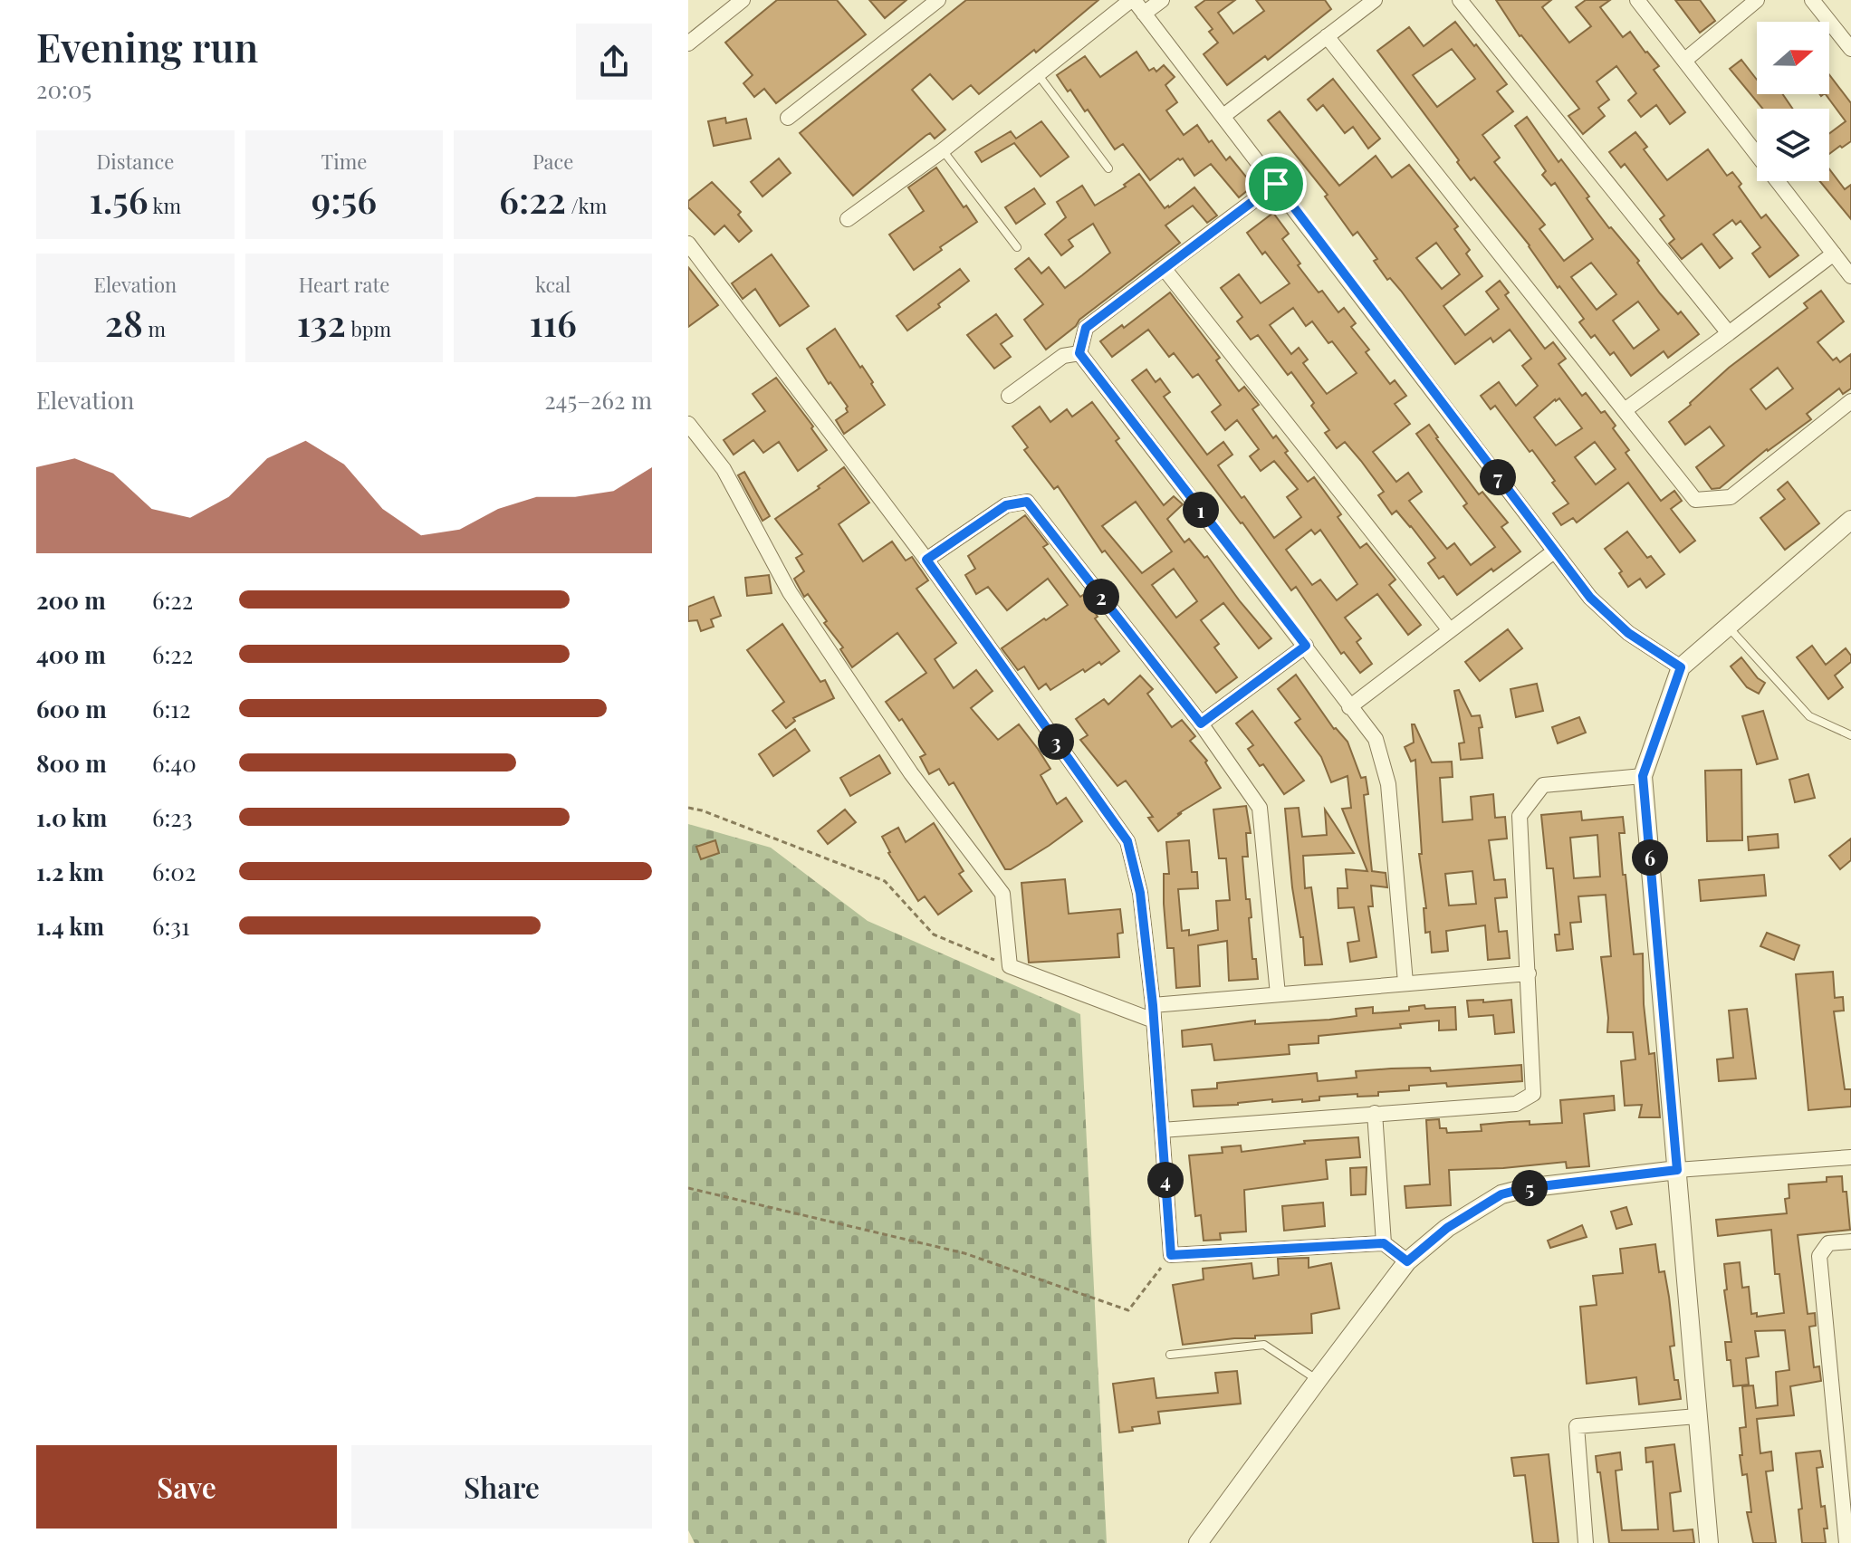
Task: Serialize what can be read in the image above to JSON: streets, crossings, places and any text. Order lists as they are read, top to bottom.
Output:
{
  "north": "right",
  "page": {
    "heading": ["Evening run", "20:05"],
    "stats": [
      ["Distance", "1.56 km"],
      ["Time", "9:56"],
      ["Pace", "6:22 /km"],
      ["Elevation", "28 m"],
      ["Heart rate", "132 bpm"],
      ["kcal", "116"]
    ],
    "chart": ["Elevation", "245–262 m"],
    "pins": [
      "7",
      "1",
      "2",
      "3",
      "6",
      "4",
      "5"
    ],
    "list": [
      {
        "name": "200 m",
        "note": "6:22"
      },
      {
        "name": "400 m",
        "note": "6:22"
      },
      {
        "name": "600 m",
        "note": "6:12"
      },
      {
        "name": "800 m",
        "note": "6:40"
      },
      {
        "name": "1.0 km",
        "note": "6:23"
      },
      {
        "name": "1.2 km",
        "note": "6:02"
      },
      {
        "name": "1.4 km",
        "note": "6:31"
      }
    ],
    "buttons": ["Save", "Share"]
  }
}
